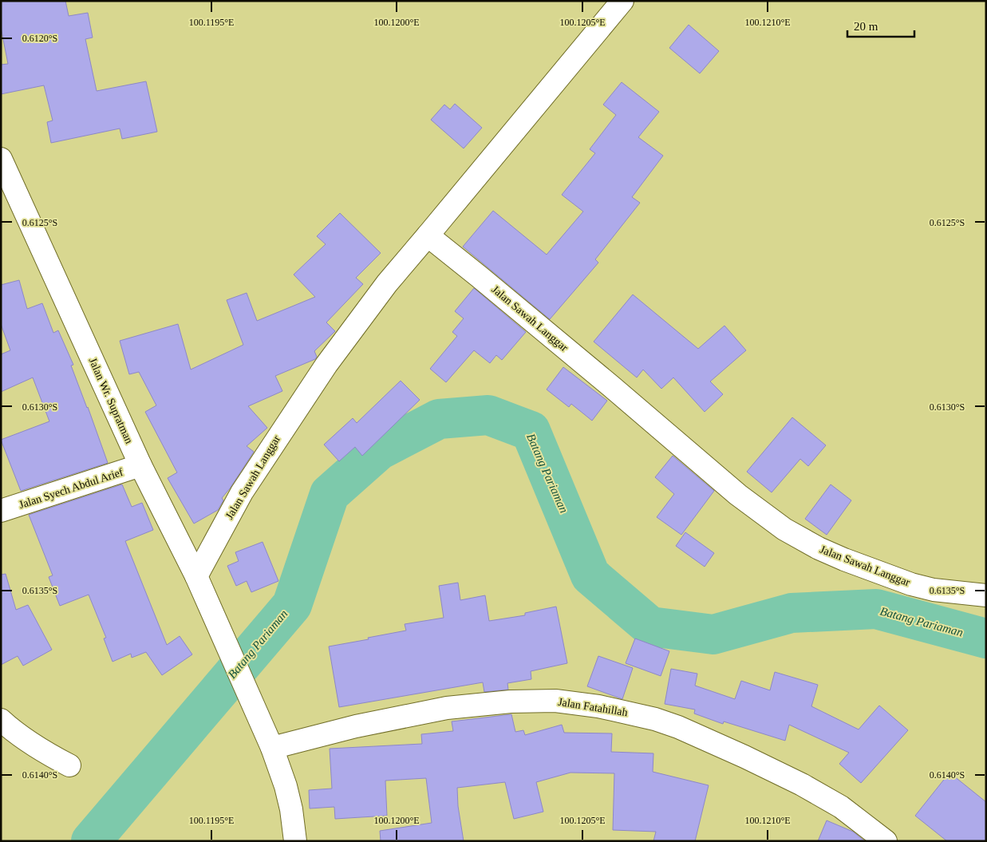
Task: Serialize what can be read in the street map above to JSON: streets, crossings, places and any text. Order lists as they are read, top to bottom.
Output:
{
  "streets": {
    "street": [
      "Jalan Sawah Langgar",
      "Jalan Wr. Supratman",
      "Jalan Syech Abdul Arief",
      "Jalan Fatahillah"
    ]
  },
  "crossings": [
    ["Jalan Sawah Langgar", "Jalan Wr. Supratman"],
    ["Jalan Wr. Supratman", "Jalan Syech Abdul Arief"],
    ["Jalan Wr. Supratman", "Jalan Fatahillah"]
  ],
  "water": ["Batang Pariaman"],
  "scale_bar": "20 m",
  "coordinates": [
    "100.1195°E",
    "100.1200°E",
    "100.1205°E",
    "100.1210°E",
    "0.6120°S",
    "0.6125°S",
    "0.6130°S",
    "0.6135°S",
    "0.6140°S"
  ]
}
